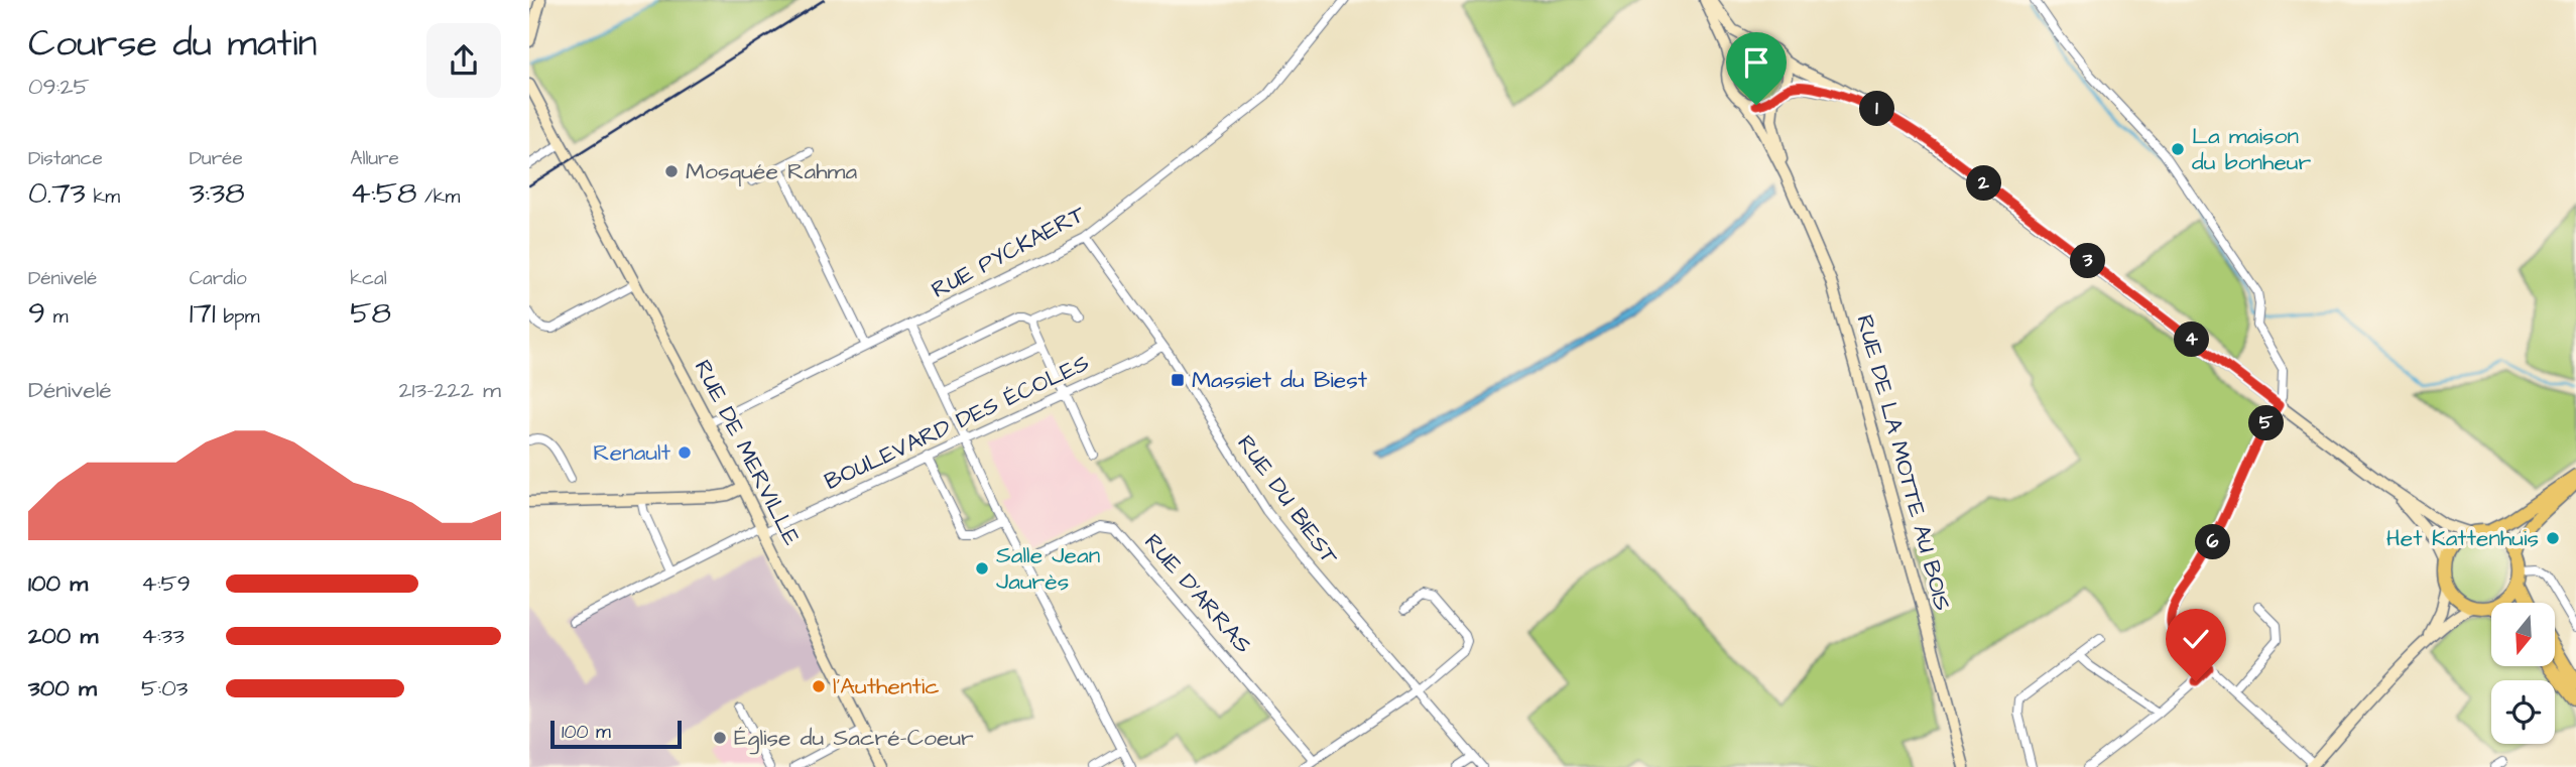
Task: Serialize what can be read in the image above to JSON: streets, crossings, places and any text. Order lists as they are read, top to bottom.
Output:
{
  "streets": {
    "street": [
      "RUE PYCKAERT",
      "BOULEVARD DES ÉCOLES",
      "RUE DE MERVILLE",
      "RUE DE LA MOTTE AU BOIS",
      "RUE DU BIEST",
      "RUE D'ARRAS"
    ]
  },
  "crossings": [
    ["RUE PYCKAERT", "RUE DE MERVILLE"],
    ["RUE PYCKAERT", "RUE DU BIEST"],
    ["BOULEVARD DES ÉCOLES", "RUE DE MERVILLE"],
    ["BOULEVARD DES ÉCOLES", "RUE DU BIEST"]
  ],
  "places": {
    "other": [
      "La maison du bonheur",
      "Mosquée Rahma",
      "Renault",
      "Het Kattenhuis",
      "Salle Jean Jaurès",
      "l’Authentic",
      "Église du Sacré-Coeur"
    ],
    "transit": ["Massiet du Biest"]
  },
  "scale_bar": "100 m",
  "north": "bottom",
  "page": {
    "heading": ["Course du matin", "09:25"],
    "pins": [
      "1",
      "2",
      "3",
      "4",
      "5",
      "6"
    ],
    "stats": [
      ["Distance", "0.73 km"],
      ["Durée", "3:38"],
      ["Allure", "4:58 /km"],
      ["Dénivelé", "9 m"],
      ["Cardio", "171 bpm"],
      ["kcal", "58"]
    ],
    "chart": ["Dénivelé", "213–222 m"],
    "list": [
      {
        "name": "100 m",
        "note": "4:59"
      },
      {
        "name": "200 m",
        "note": "4:33"
      },
      {
        "name": "300 m",
        "note": "5:03"
      }
    ],
    "scale": "100 m"
  }
}
